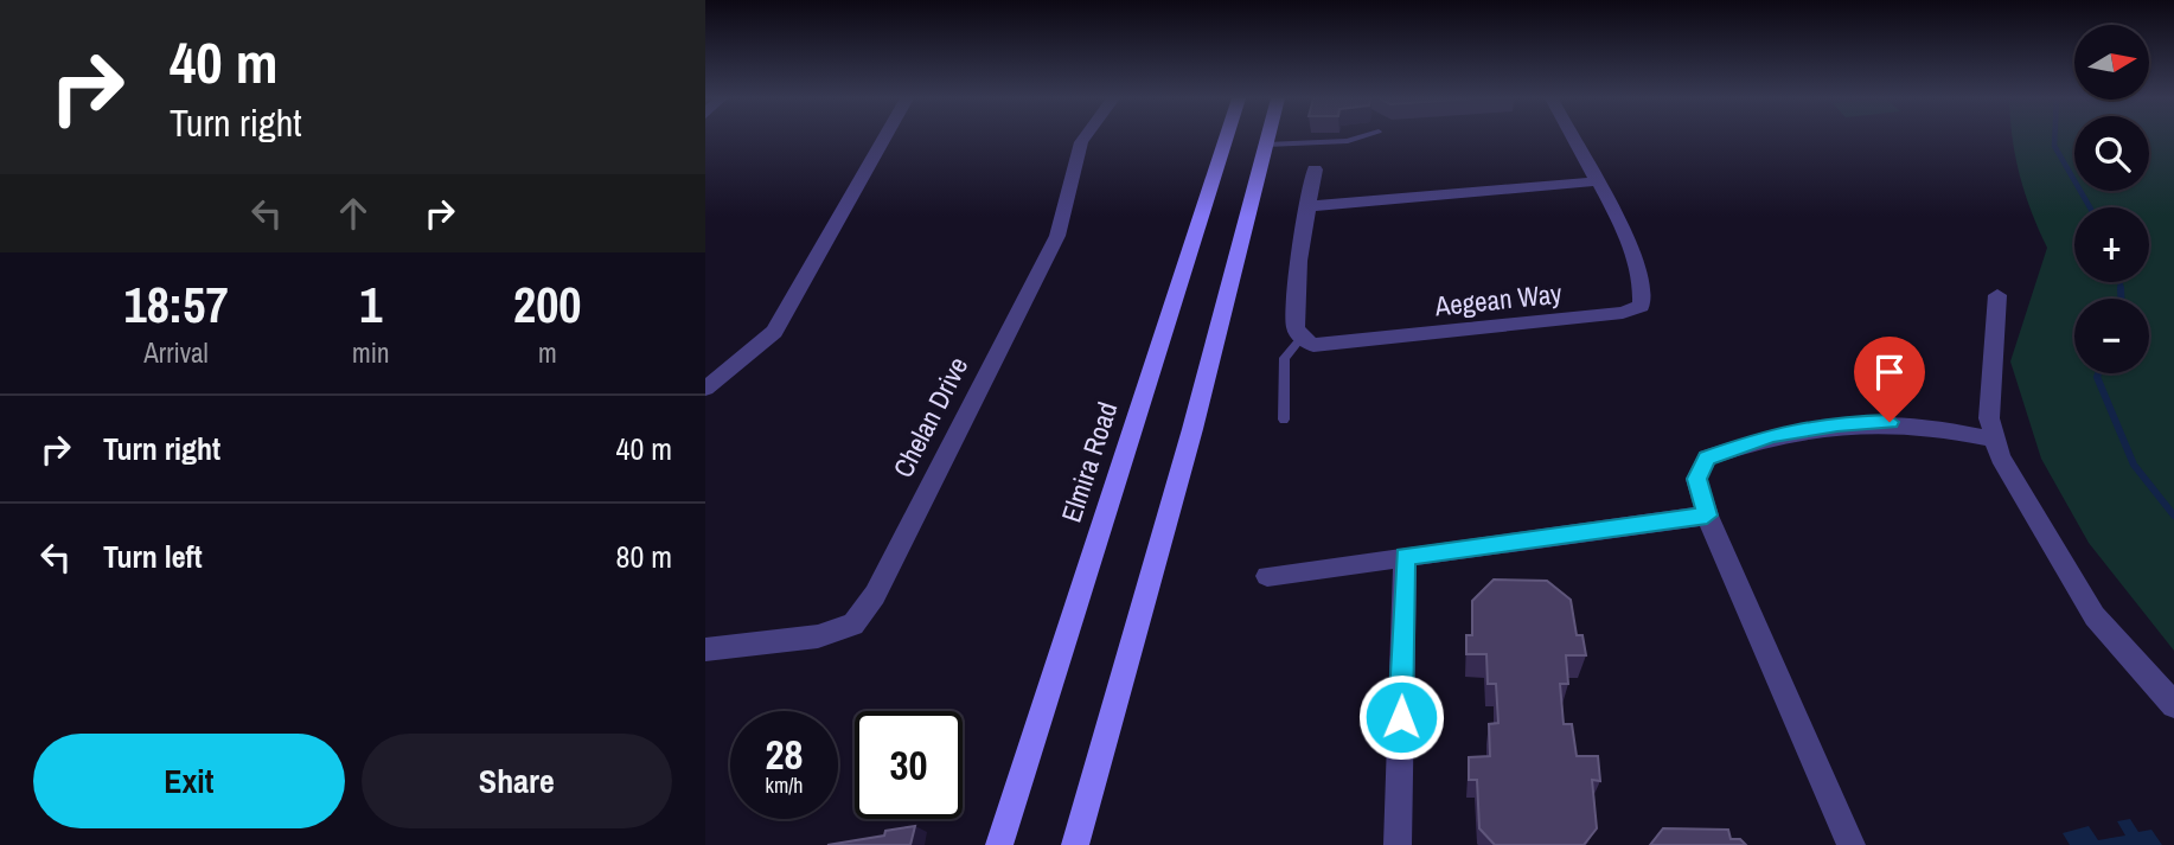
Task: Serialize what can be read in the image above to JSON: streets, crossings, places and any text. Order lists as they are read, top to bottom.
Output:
{
  "streets": {
    "main road": ["Elmira Road"],
    "street": ["Aegean Way", "Chelan Drive"]
  },
  "north": "right",
  "page": {
    "turn": ["40 m", "Turn right"],
    "map_buttons": ["+", "−"],
    "eta": [
      "18:57",
      "Arrival",
      "1",
      "min",
      "200",
      "m"
    ],
    "list": [
      {
        "name": "Turn right",
        "value": "40 m"
      },
      {
        "name": "Turn left",
        "value": "80 m"
      }
    ],
    "speed": "28 km/h",
    "limit": "30",
    "buttons": ["Exit", "Share"]
  }
}
